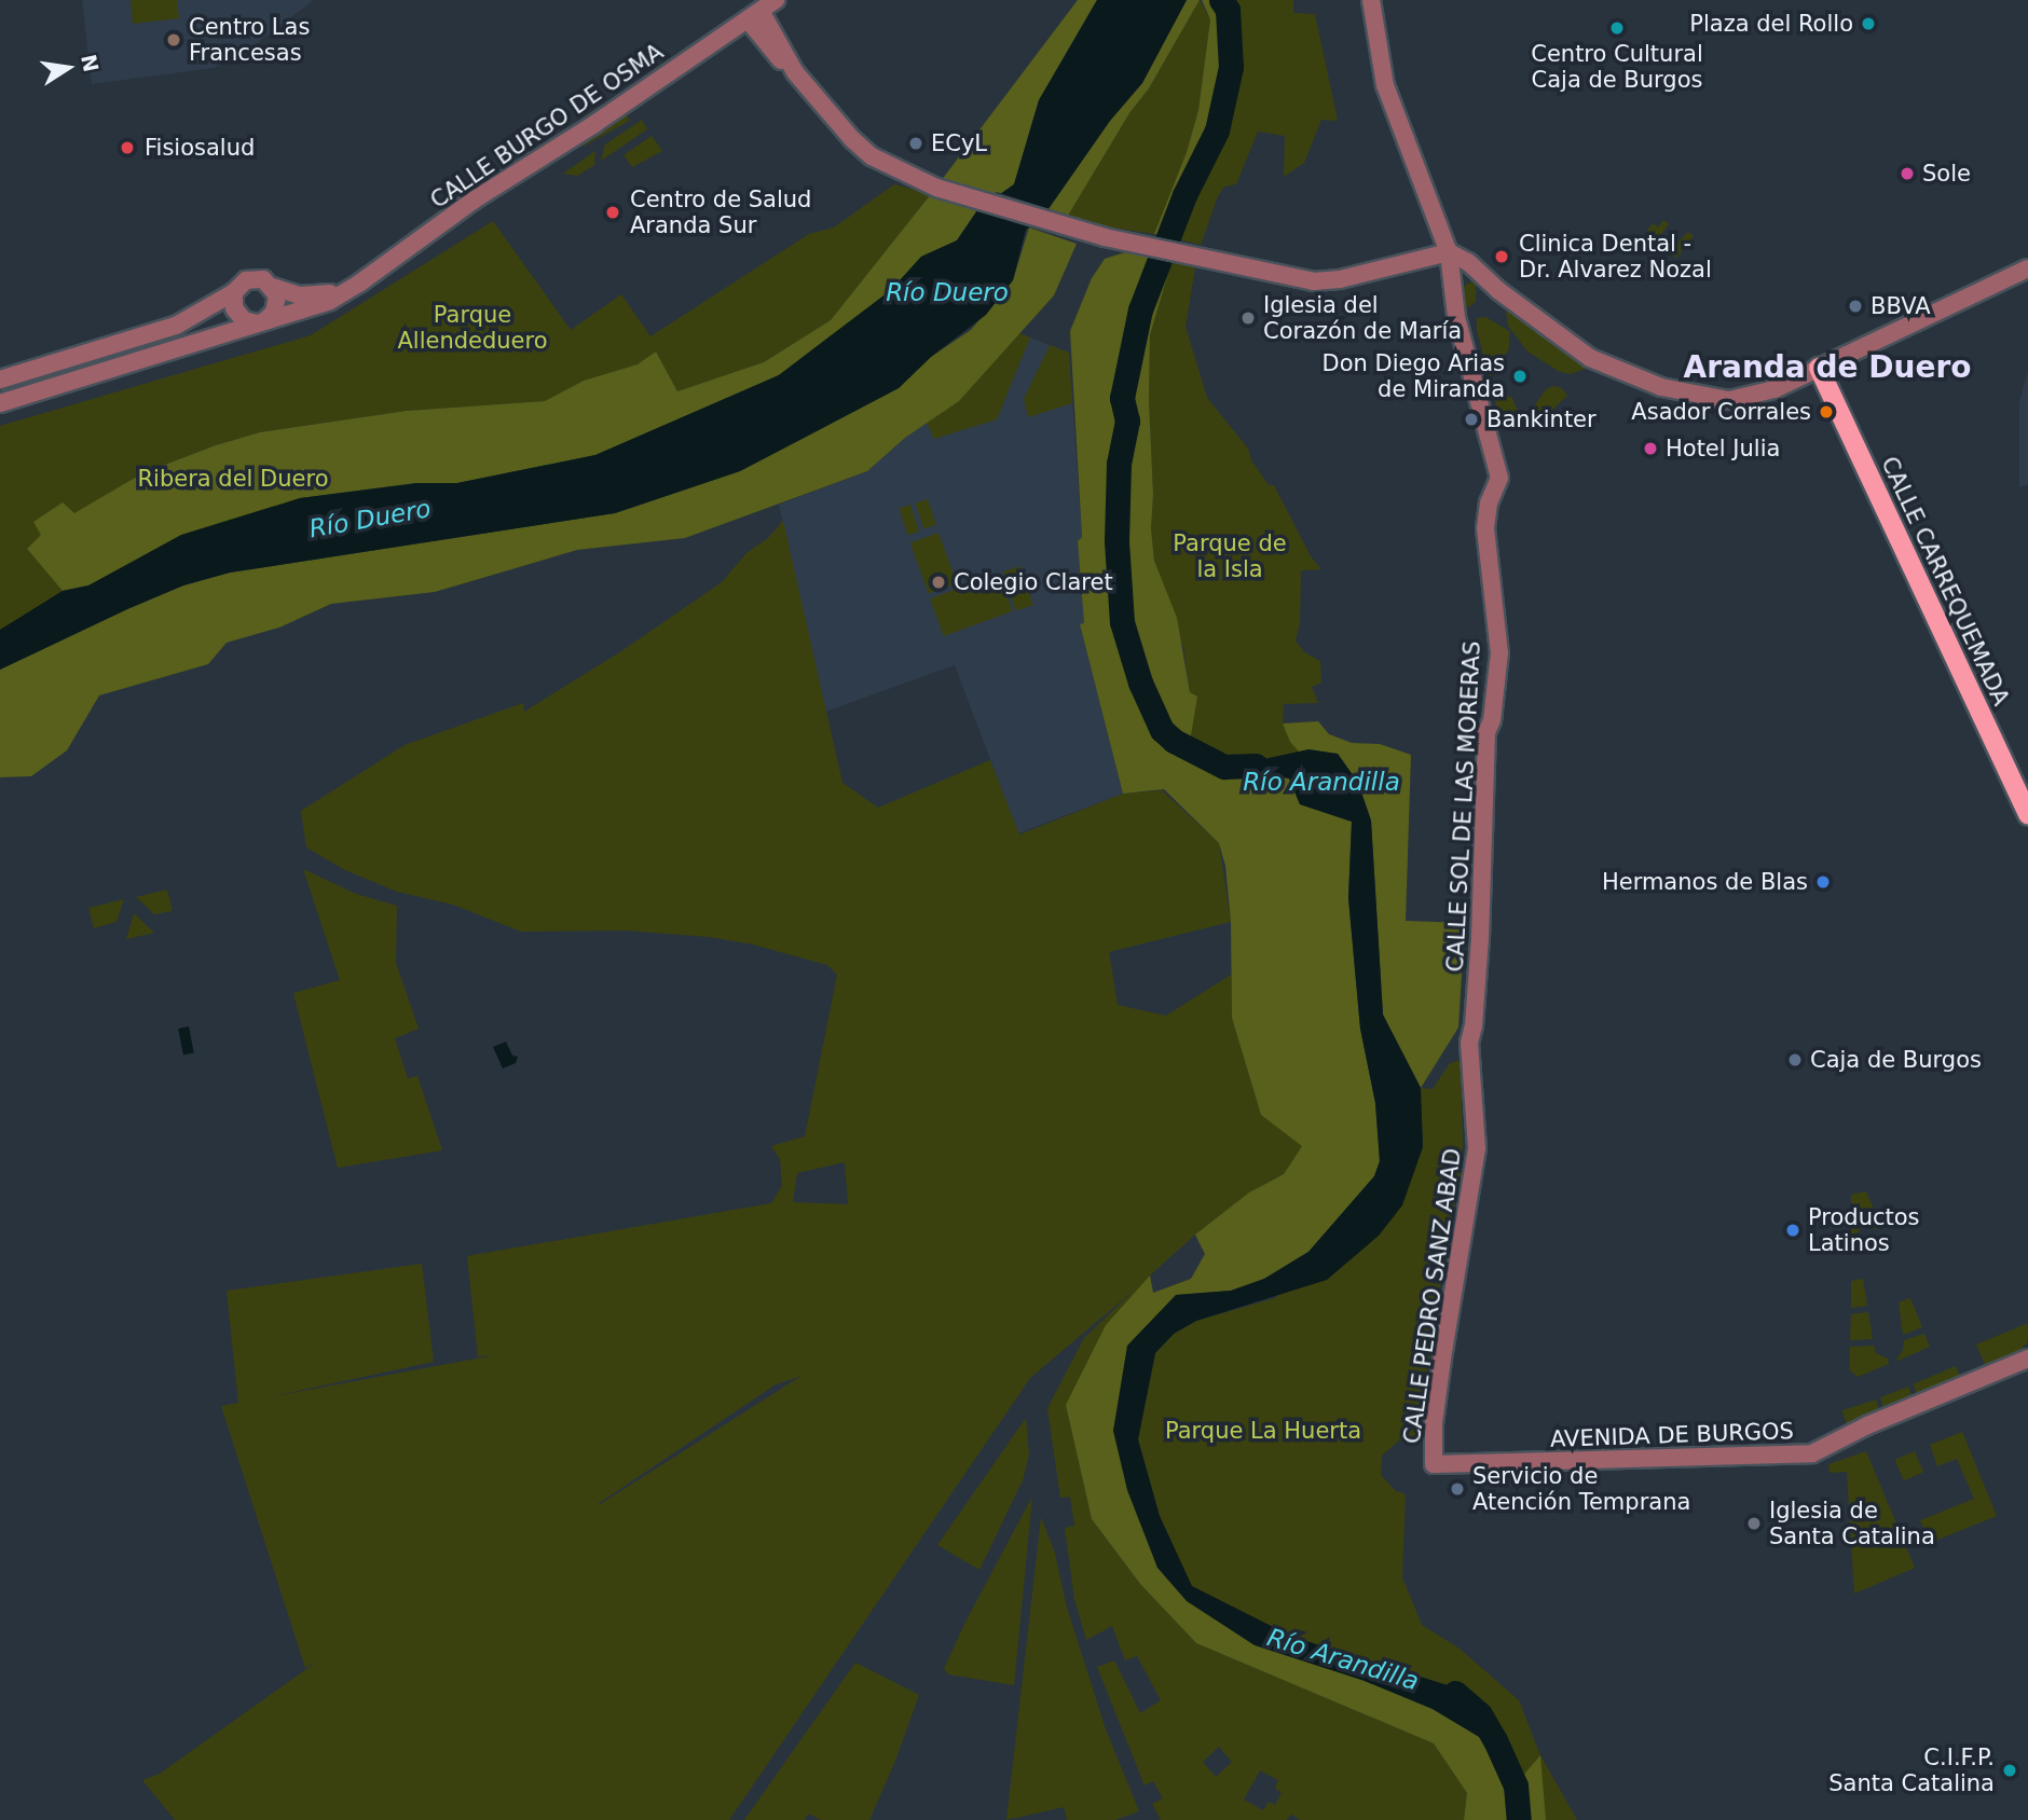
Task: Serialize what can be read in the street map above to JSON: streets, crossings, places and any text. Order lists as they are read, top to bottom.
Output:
{
  "streets": {
    "main road": ["CALLE CARREQUEMADA"],
    "street": [
      "CALLE BURGO DE OSMA",
      "CALLE SOL DE LAS MORERAS",
      "CALLE PEDRO SANZ ABAD",
      "AVENIDA DE BURGOS"
    ]
  },
  "crossings": [
    ["CALLE SOL DE LAS MORERAS", "CALLE PEDRO SANZ ABAD"],
    ["CALLE PEDRO SANZ ABAD", "AVENIDA DE BURGOS"]
  ],
  "districts": ["Aranda de Duero"],
  "water": ["Río Duero", "Río Arandilla"],
  "parks": [
    "Parque Allendeduero",
    "Ribera del Duero",
    "Parque de la Isla",
    "Parque La Huerta"
  ],
  "places": [
    "Plaza del Rollo",
    "Centro Cultural Caja de Burgos",
    "Centro Las Francesas",
    "ECyL",
    "Fisiosalud",
    "Sole",
    "Centro de Salud Aranda Sur",
    "Clinica Dental - Dr. Alvarez Nozal",
    "BBVA",
    "Iglesia del Corazón de María",
    "Don Diego Arias de Miranda",
    "Asador Corrales",
    "Bankinter",
    "Hotel Julia",
    "Colegio Claret",
    "Hermanos de Blas",
    "Caja de Burgos",
    "Productos Latinos",
    "Servicio de Atención Temprana",
    "Iglesia de Santa Catalina",
    "C.I.F.P. Santa Catalina"
  ],
  "north": "right"
}
